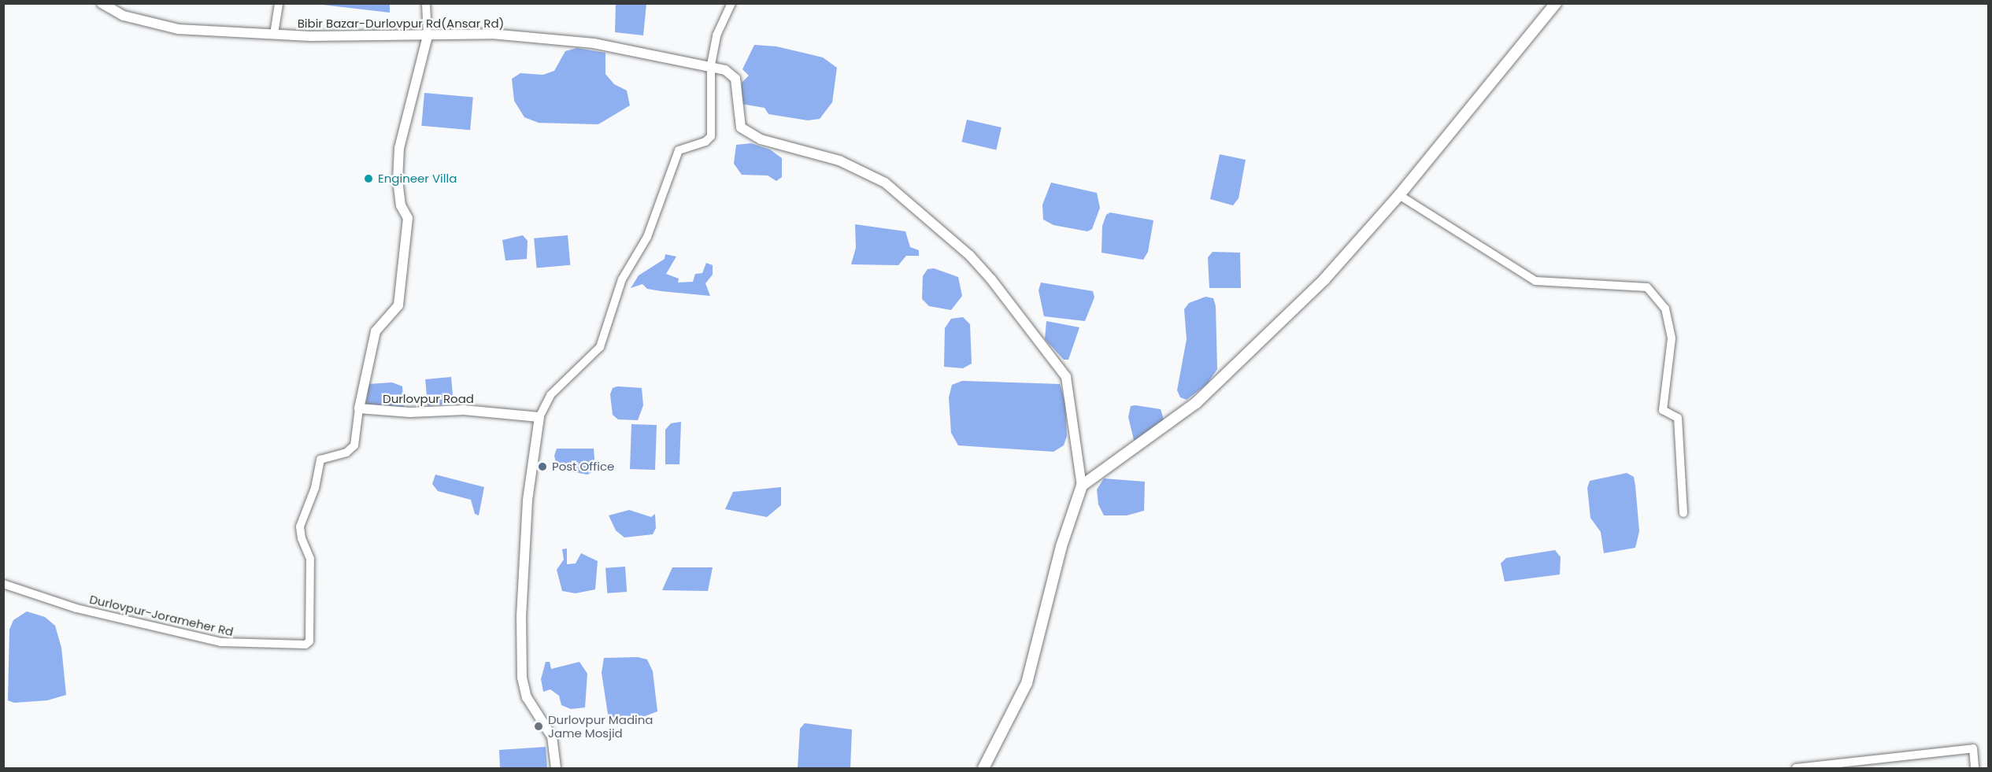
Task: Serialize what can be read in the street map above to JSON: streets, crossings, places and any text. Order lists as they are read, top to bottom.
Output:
{
  "streets": {
    "street": ["Bibir Bazar-Durlovpur Rd(Ansar Rd)", "Durlovpur Road", "Durlovpur-Jorameher Rd"]
  },
  "crossings": [
    ["Durlovpur Road", "Durlovpur-Jorameher Rd"]
  ],
  "places": ["Engineer Villa", "Post Office", "Durlovpur Madina Jame Mosjid"]
}
